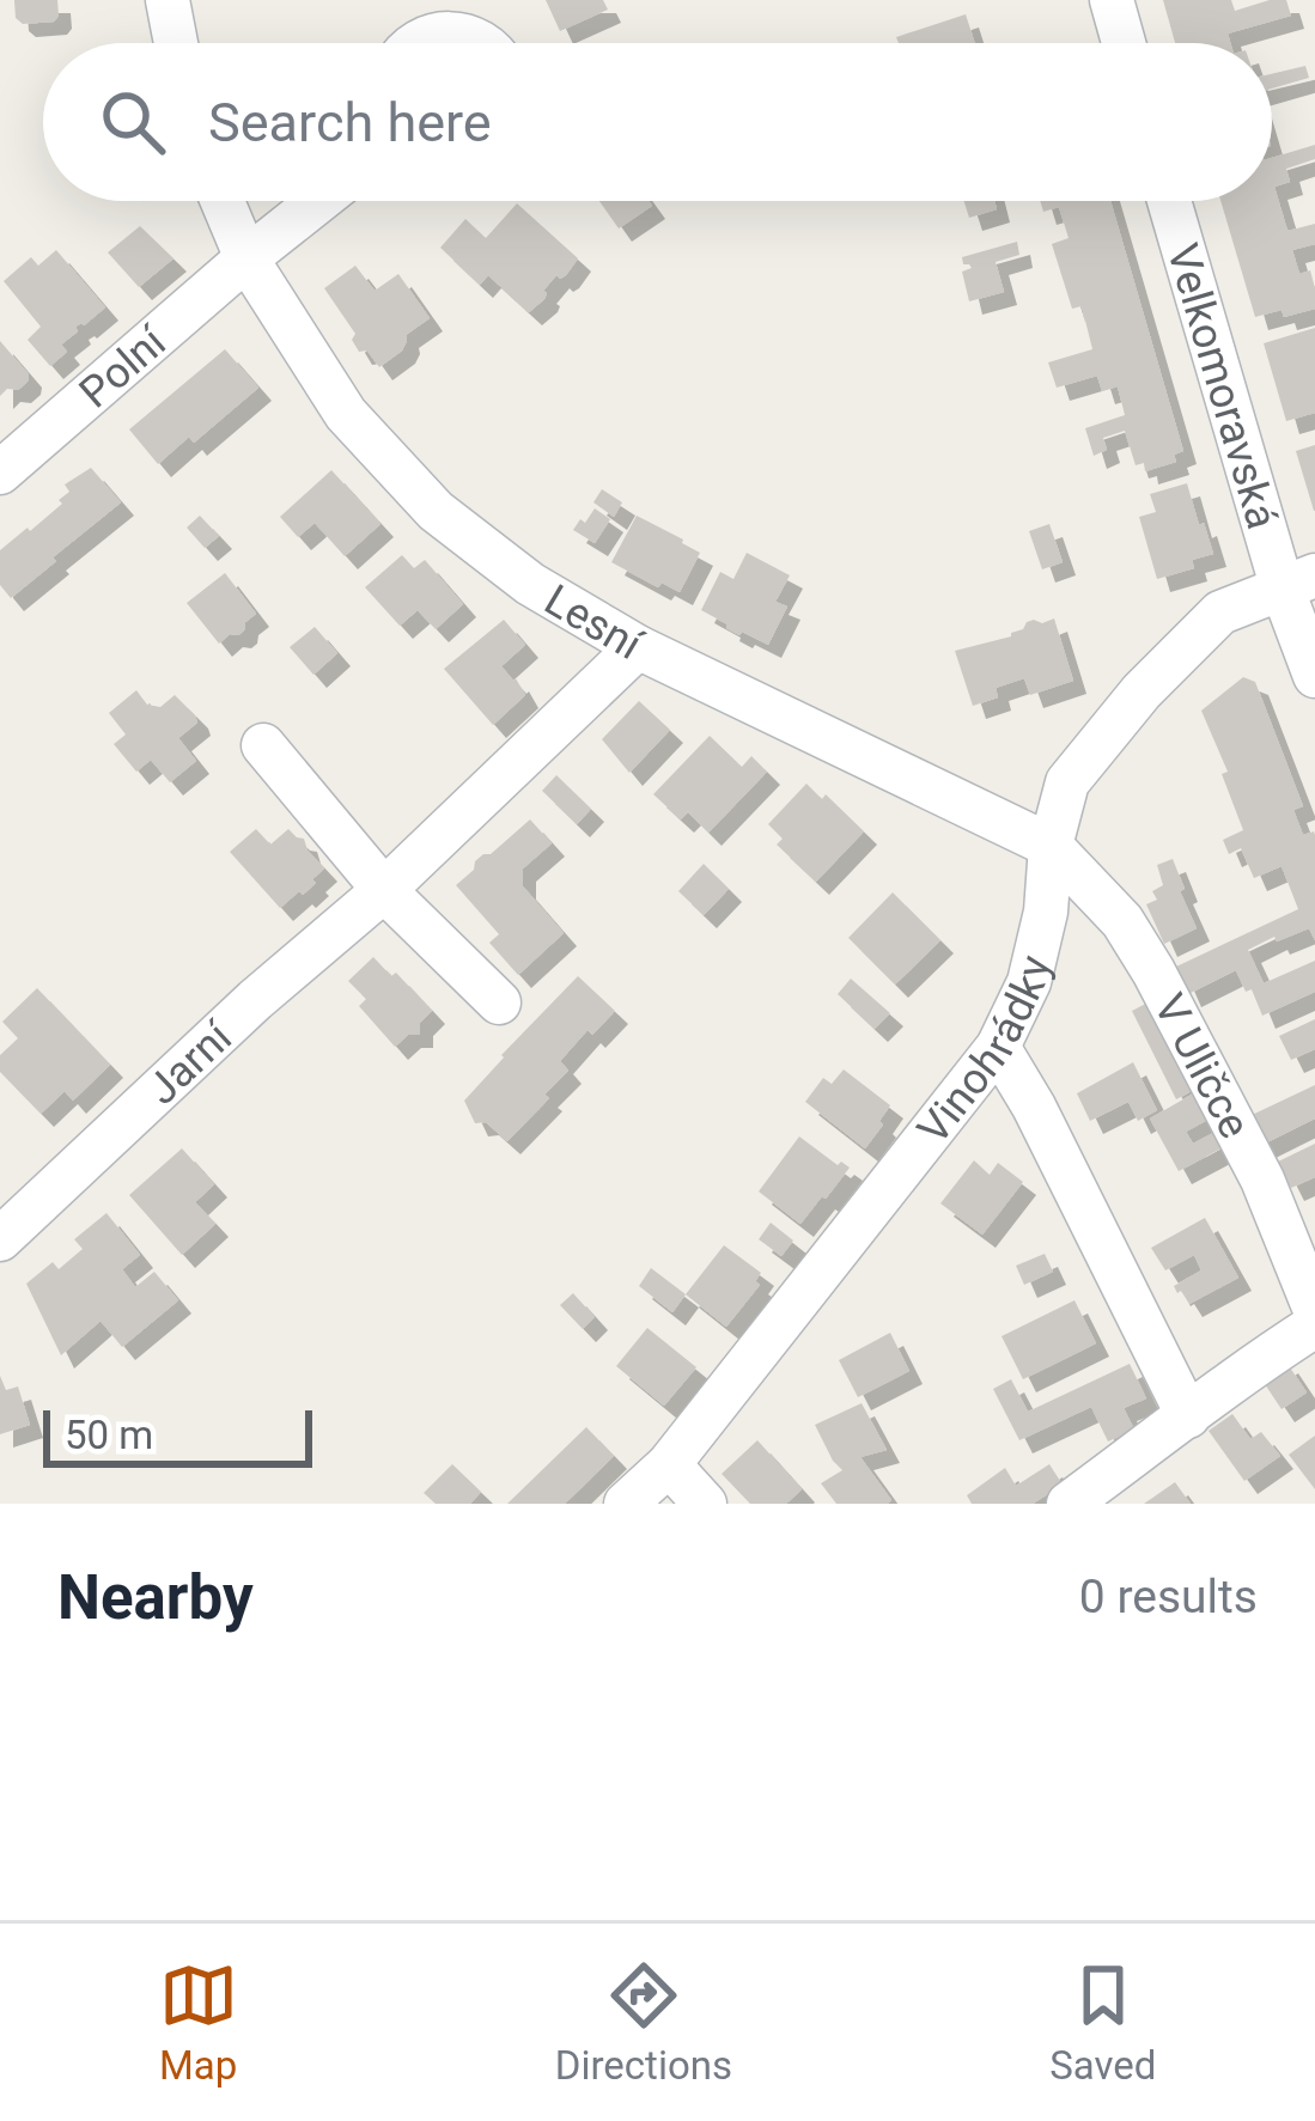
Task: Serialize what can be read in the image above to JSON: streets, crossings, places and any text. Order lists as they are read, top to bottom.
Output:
{
  "streets": {
    "street": [
      "Polní",
      "Velkomoravská",
      "Lesní",
      "Vinohrádky",
      "Jarní",
      "V Uličce"
    ]
  },
  "crossings": [
    ["Polní", "Lesní"],
    ["Velkomoravská", "Vinohrádky"],
    ["Lesní", "Vinohrádky"],
    ["Lesní", "Jarní"],
    ["Lesní", "V Uličce"],
    ["Vinohrádky", "V Uličce"]
  ],
  "scale_bar": "50 m",
  "page": {
    "search": "Search here",
    "scale": "50 m",
    "heading": ["Nearby", "0 results"],
    "nav": ["Map", "Directions", "Saved"]
  }
}
